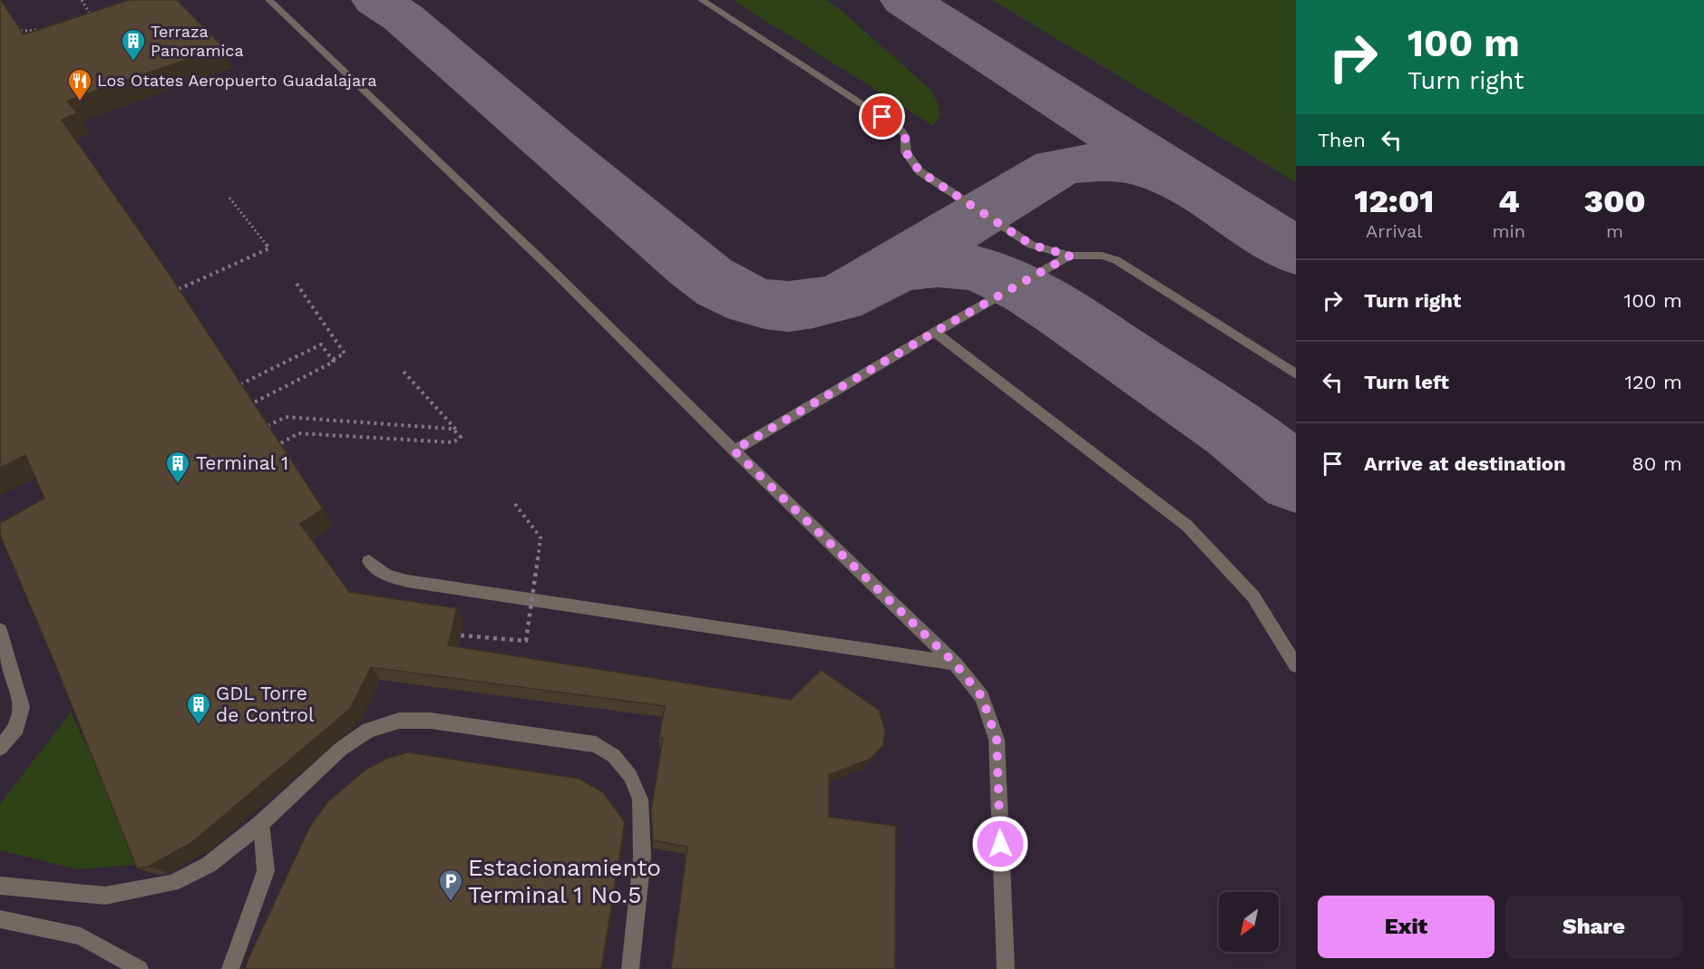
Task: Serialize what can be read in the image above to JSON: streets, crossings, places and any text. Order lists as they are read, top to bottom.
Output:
{
  "places": {
    "building": ["Terraza Panoramica", "Terminal 1", "GDL Torre de Control"],
    "restaurant": ["Los Otates Aeropuerto Guadalajara"],
    "parking": ["Estacionamiento Terminal 1 No.5"]
  },
  "north": "bottom left",
  "page": {
    "turn": ["100 m", "Turn right"],
    "then": "Then",
    "eta": [
      "12:01",
      "Arrival",
      "4",
      "min",
      "300",
      "m"
    ],
    "list": [
      {
        "name": "Turn right",
        "value": "100 m"
      },
      {
        "name": "Turn left",
        "value": "120 m"
      },
      {
        "name": "Arrive at destination",
        "value": "80 m"
      }
    ],
    "buttons": ["Exit", "Share"]
  }
}
